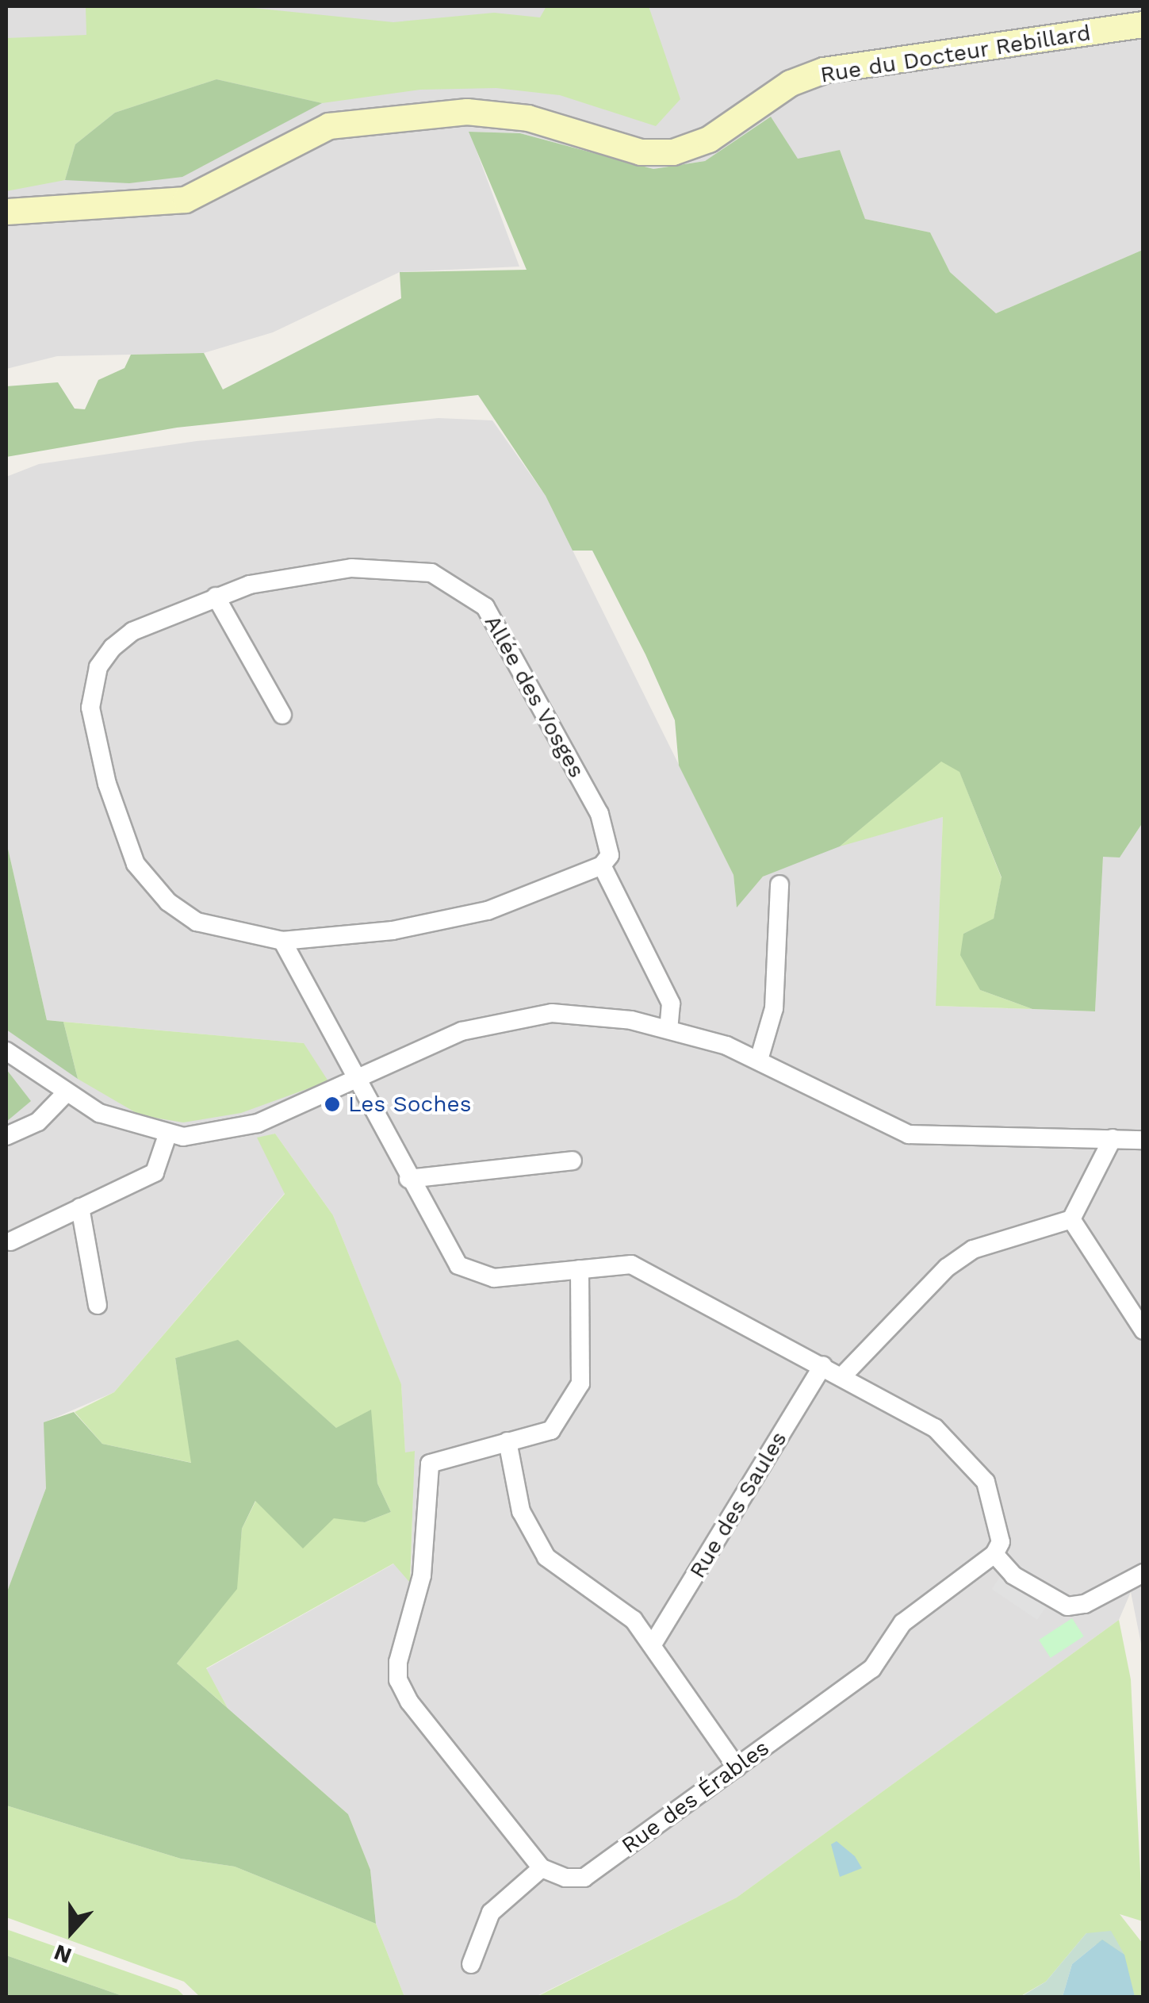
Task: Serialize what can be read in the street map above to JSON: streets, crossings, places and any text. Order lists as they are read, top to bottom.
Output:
{
  "streets": {
    "main road": ["Rue du Docteur Rebillard"],
    "street": ["Allée des Vosges", "Rue des Saules", "Rue des Érables"]
  },
  "places": ["Les Soches"],
  "north": "bottom"
}
